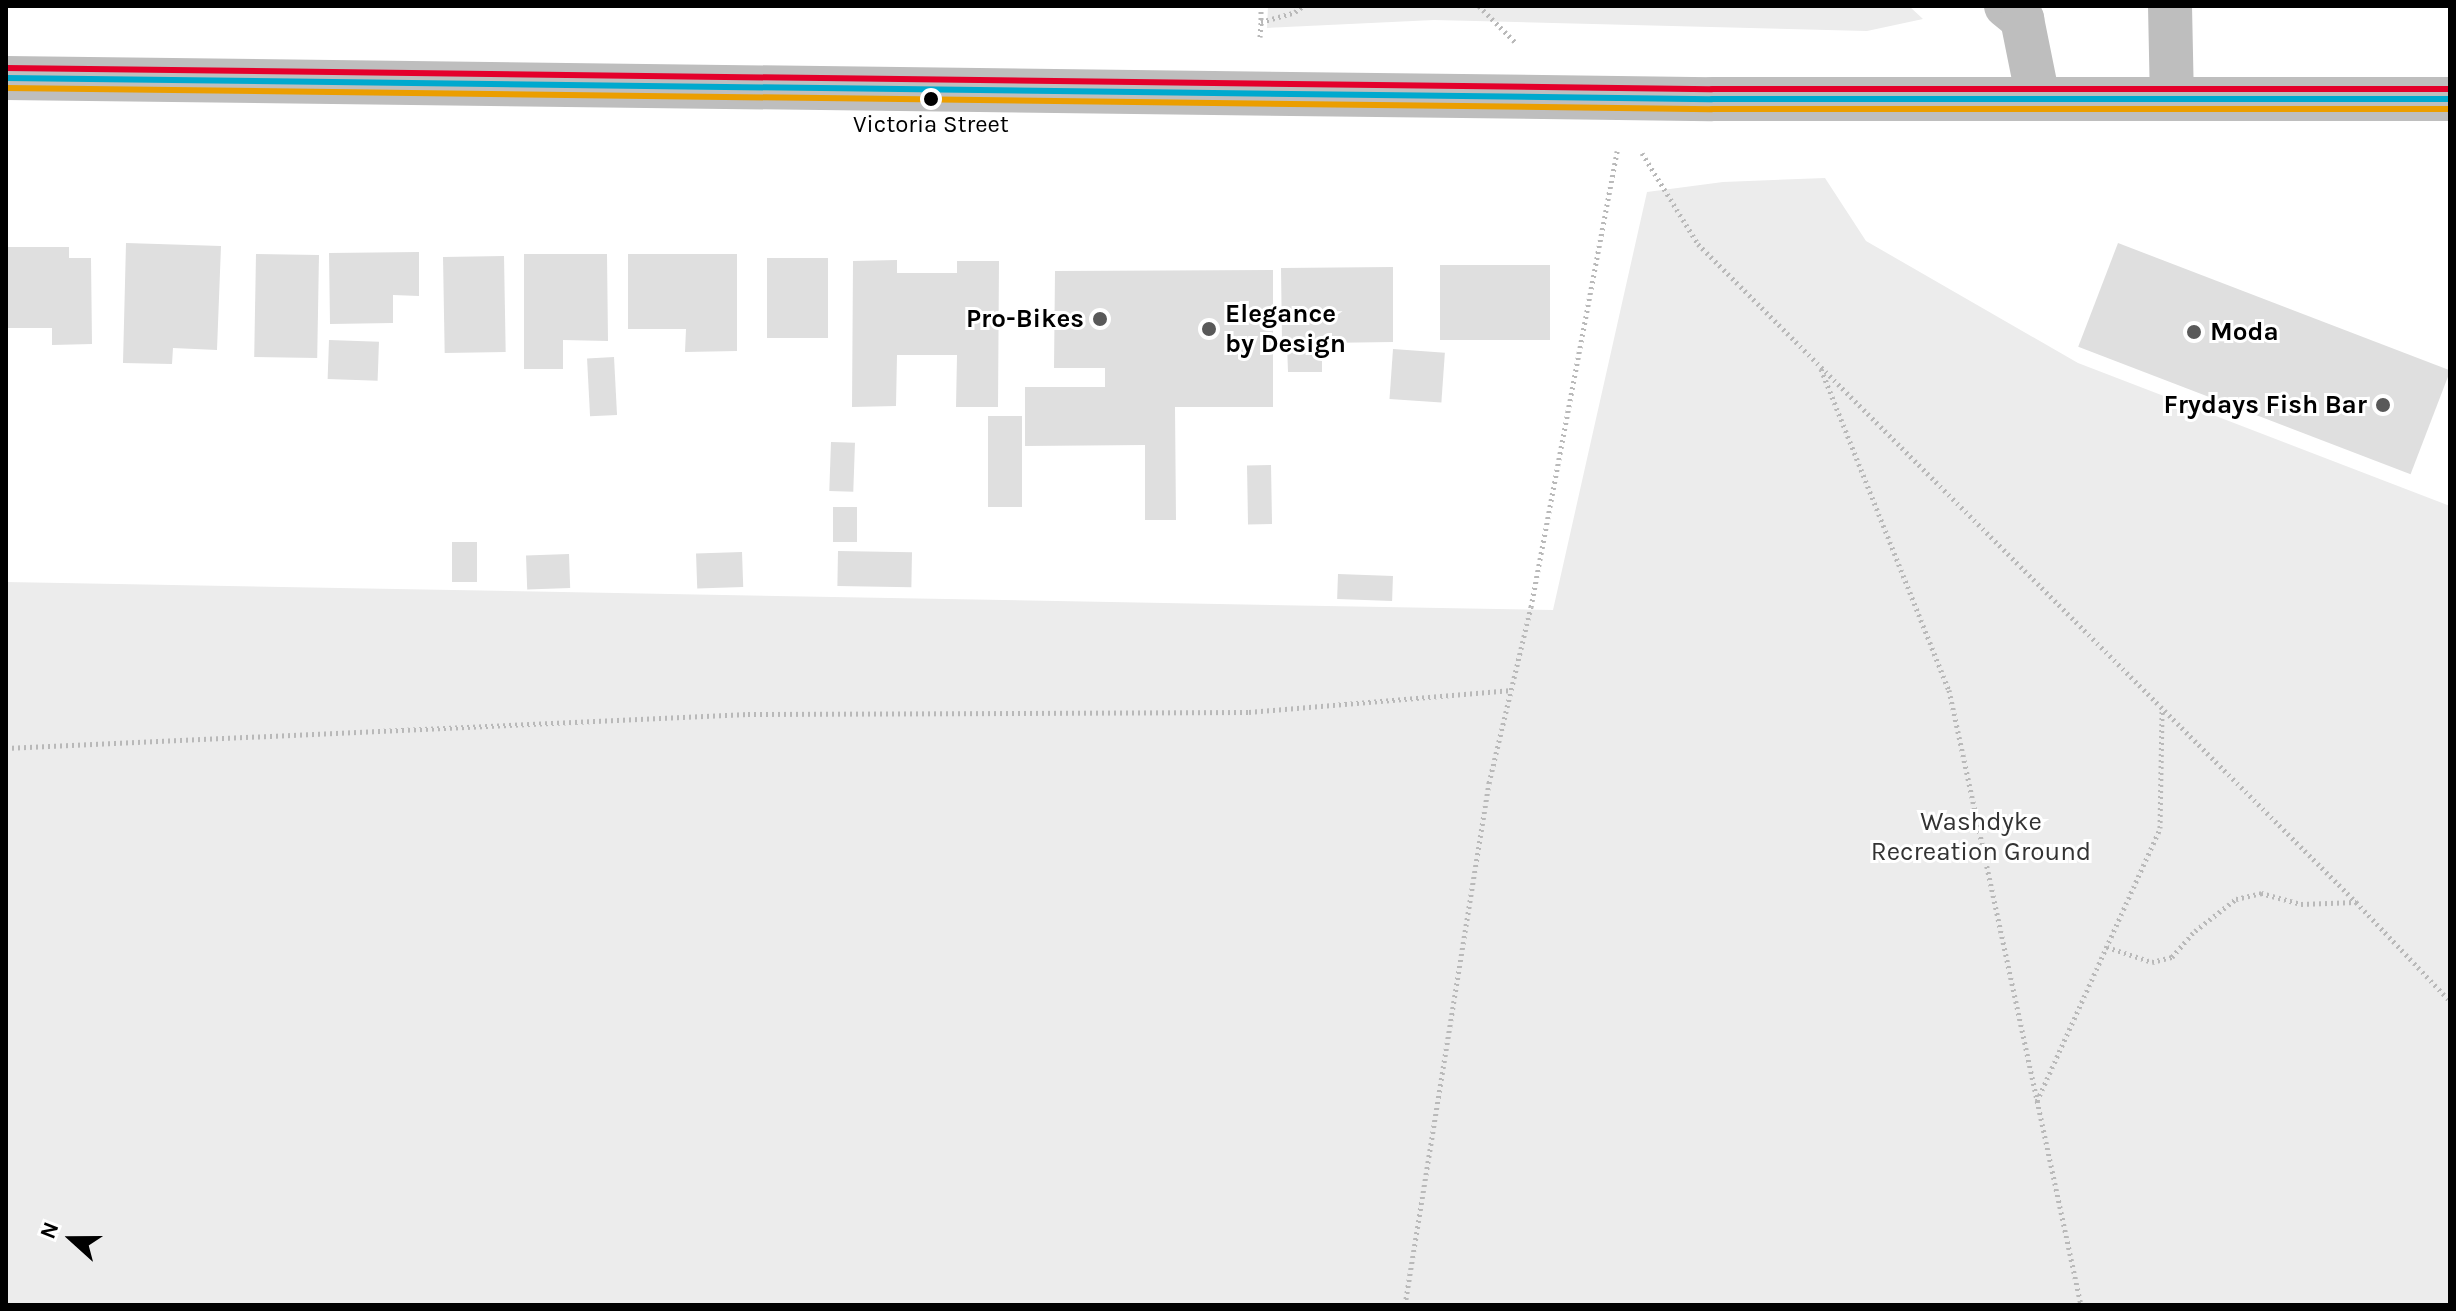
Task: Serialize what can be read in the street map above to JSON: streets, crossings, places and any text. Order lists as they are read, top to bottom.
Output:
{
  "parks": ["Washdyke Recreation Ground"],
  "places": [
    "Victoria Street",
    "Pro-Bikes",
    "Elegance by Design",
    "Moda",
    "Frydays Fish Bar"
  ],
  "north": "left"
}
